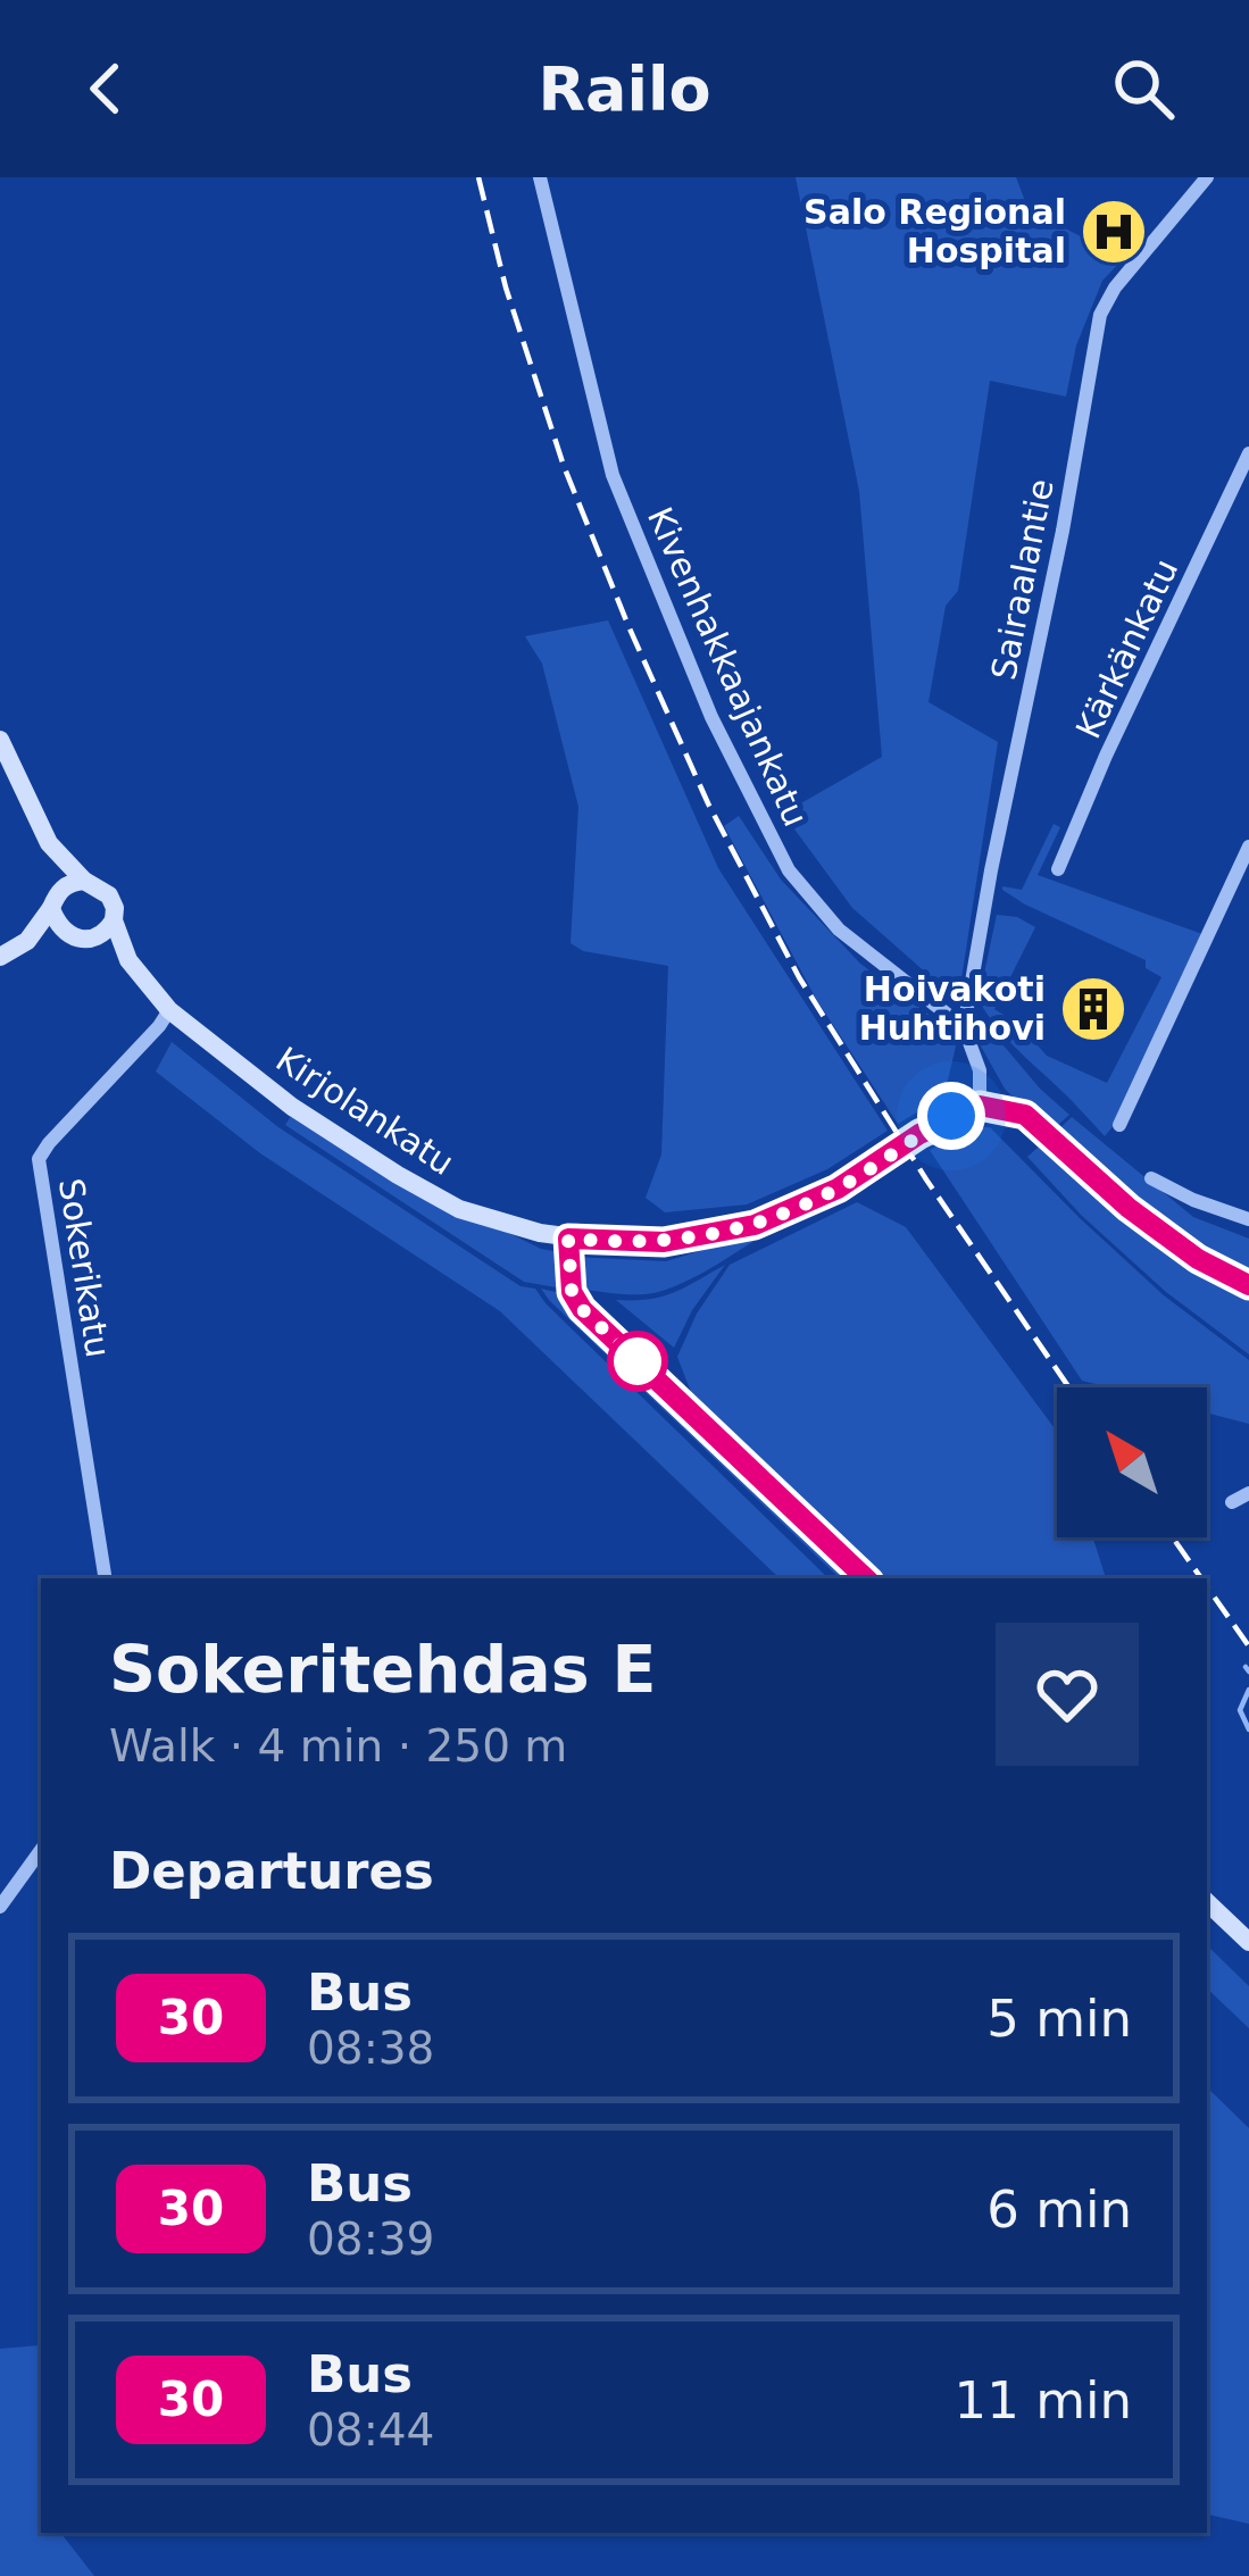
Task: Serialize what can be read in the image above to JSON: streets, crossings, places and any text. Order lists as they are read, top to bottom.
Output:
{
  "streets": {
    "main road": ["Kirjolankatu"],
    "street": [
      "Sairaalantie",
      "Kärkänkatu",
      "Kivenhakkaajankatu",
      "Sokerikatu"
    ]
  },
  "crossings": [
    ["Sairaalantie", "Kivenhakkaajankatu"],
    ["Kirjolankatu", "Sokerikatu"]
  ],
  "places": {
    "hospital": ["Salo Regional Hospital"],
    "building": ["Hoivakoti Huhtihovi"]
  },
  "lines": ["bus line 30"],
  "north": "top left",
  "page": {
    "header": "Railo",
    "heading": [
      ["Sokeritehdas E", "Walk · 4 min · 250 m"],
      "Departures"
    ],
    "list": [
      {
        "mark": "30",
        "name": "Bus",
        "note": "08:38",
        "value": "5 min"
      },
      {
        "mark": "30",
        "name": "Bus",
        "note": "08:39",
        "value": "6 min"
      },
      {
        "mark": "30",
        "name": "Bus",
        "note": "08:44",
        "value": "11 min"
      }
    ]
  }
}
